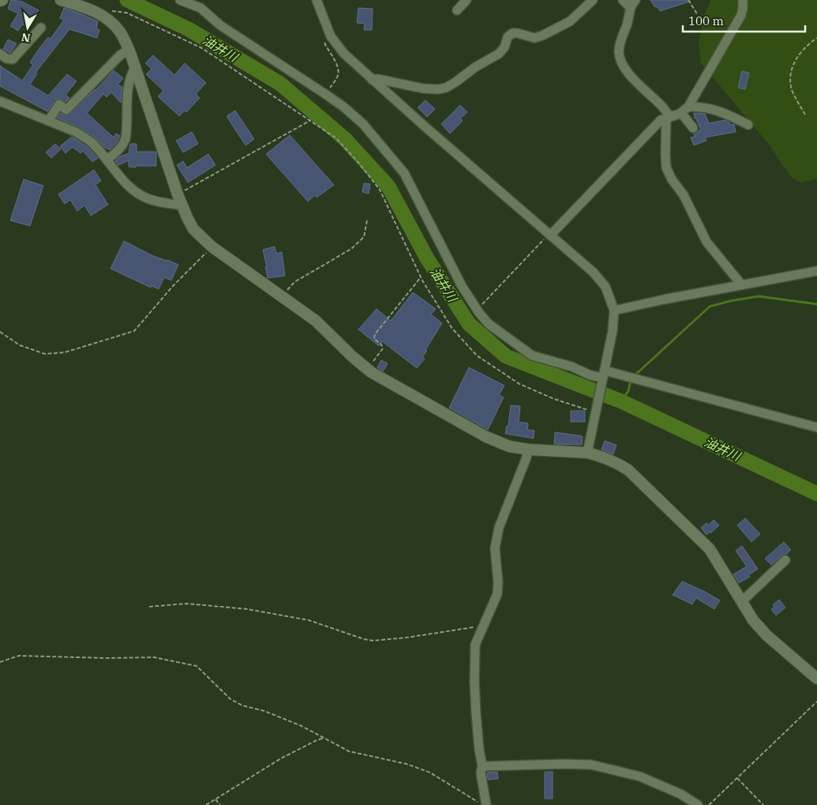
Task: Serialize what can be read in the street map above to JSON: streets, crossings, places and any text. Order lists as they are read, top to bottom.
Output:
{
  "water": ["油井川"],
  "scale_bar": "100 m",
  "north": "bottom"
}
